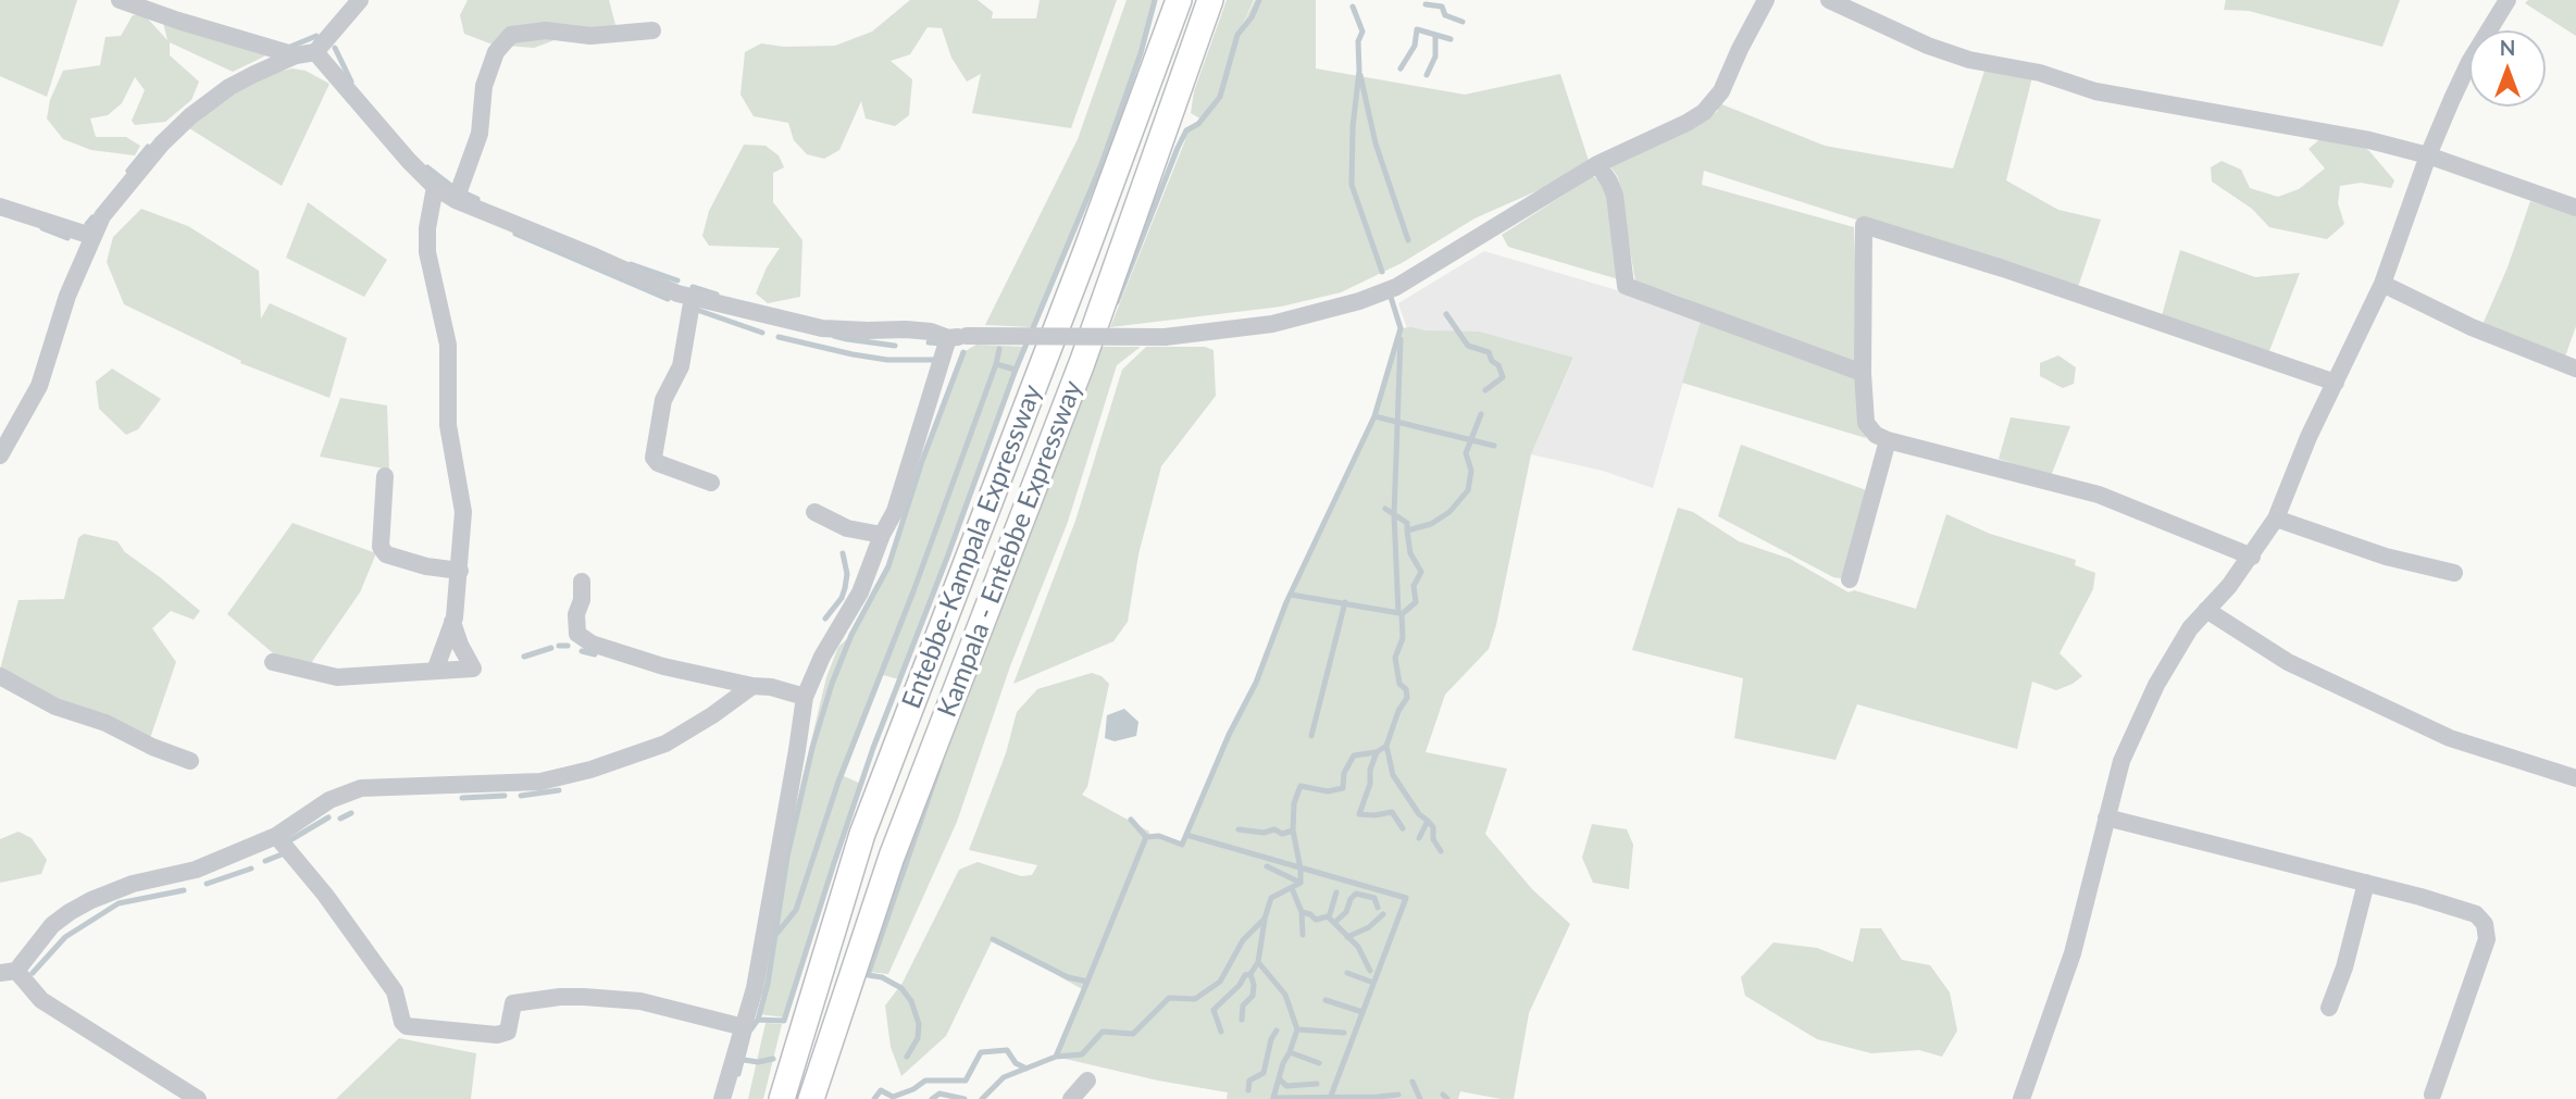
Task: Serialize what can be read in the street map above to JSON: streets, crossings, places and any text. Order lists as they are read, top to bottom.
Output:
{
  "streets": {
    "highway": ["Entebbe-Kampala Expressway", "Kampala - Entebbe Expressway"]
  },
  "north": "top"
}
